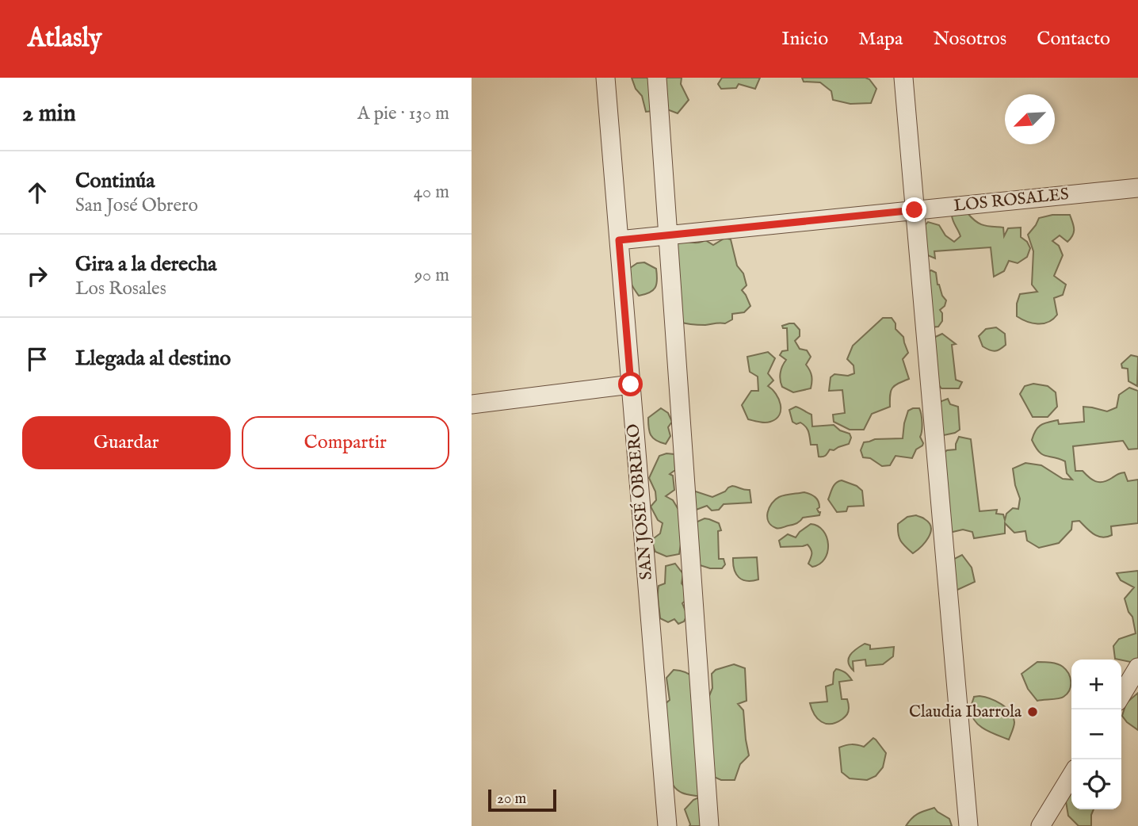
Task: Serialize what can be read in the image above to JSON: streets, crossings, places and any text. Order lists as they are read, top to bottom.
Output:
{
  "streets": {
    "street": ["LOS ROSALES", "SAN JOSÉ OBRERO"]
  },
  "crossings": [
    ["LOS ROSALES", "SAN JOSÉ OBRERO"]
  ],
  "places": ["Claudia Ibarrola"],
  "scale_bar": "20 m",
  "north": "bottom left",
  "page": {
    "header": "Atlasly",
    "nav": [
      "Inicio",
      "Mapa",
      "Nosotros",
      "Contacto"
    ],
    "heading": ["2 min", "A pie · 130 m"],
    "list": [
      ["Continúa", "San José Obrero", "40 m"],
      ["Gira a la derecha", "Los Rosales", "90 m"],
      "Llegada al destino"
    ],
    "buttons": ["Guardar", "Compartir"],
    "map_buttons": ["+", "−"],
    "scale": "20 m"
  }
}
